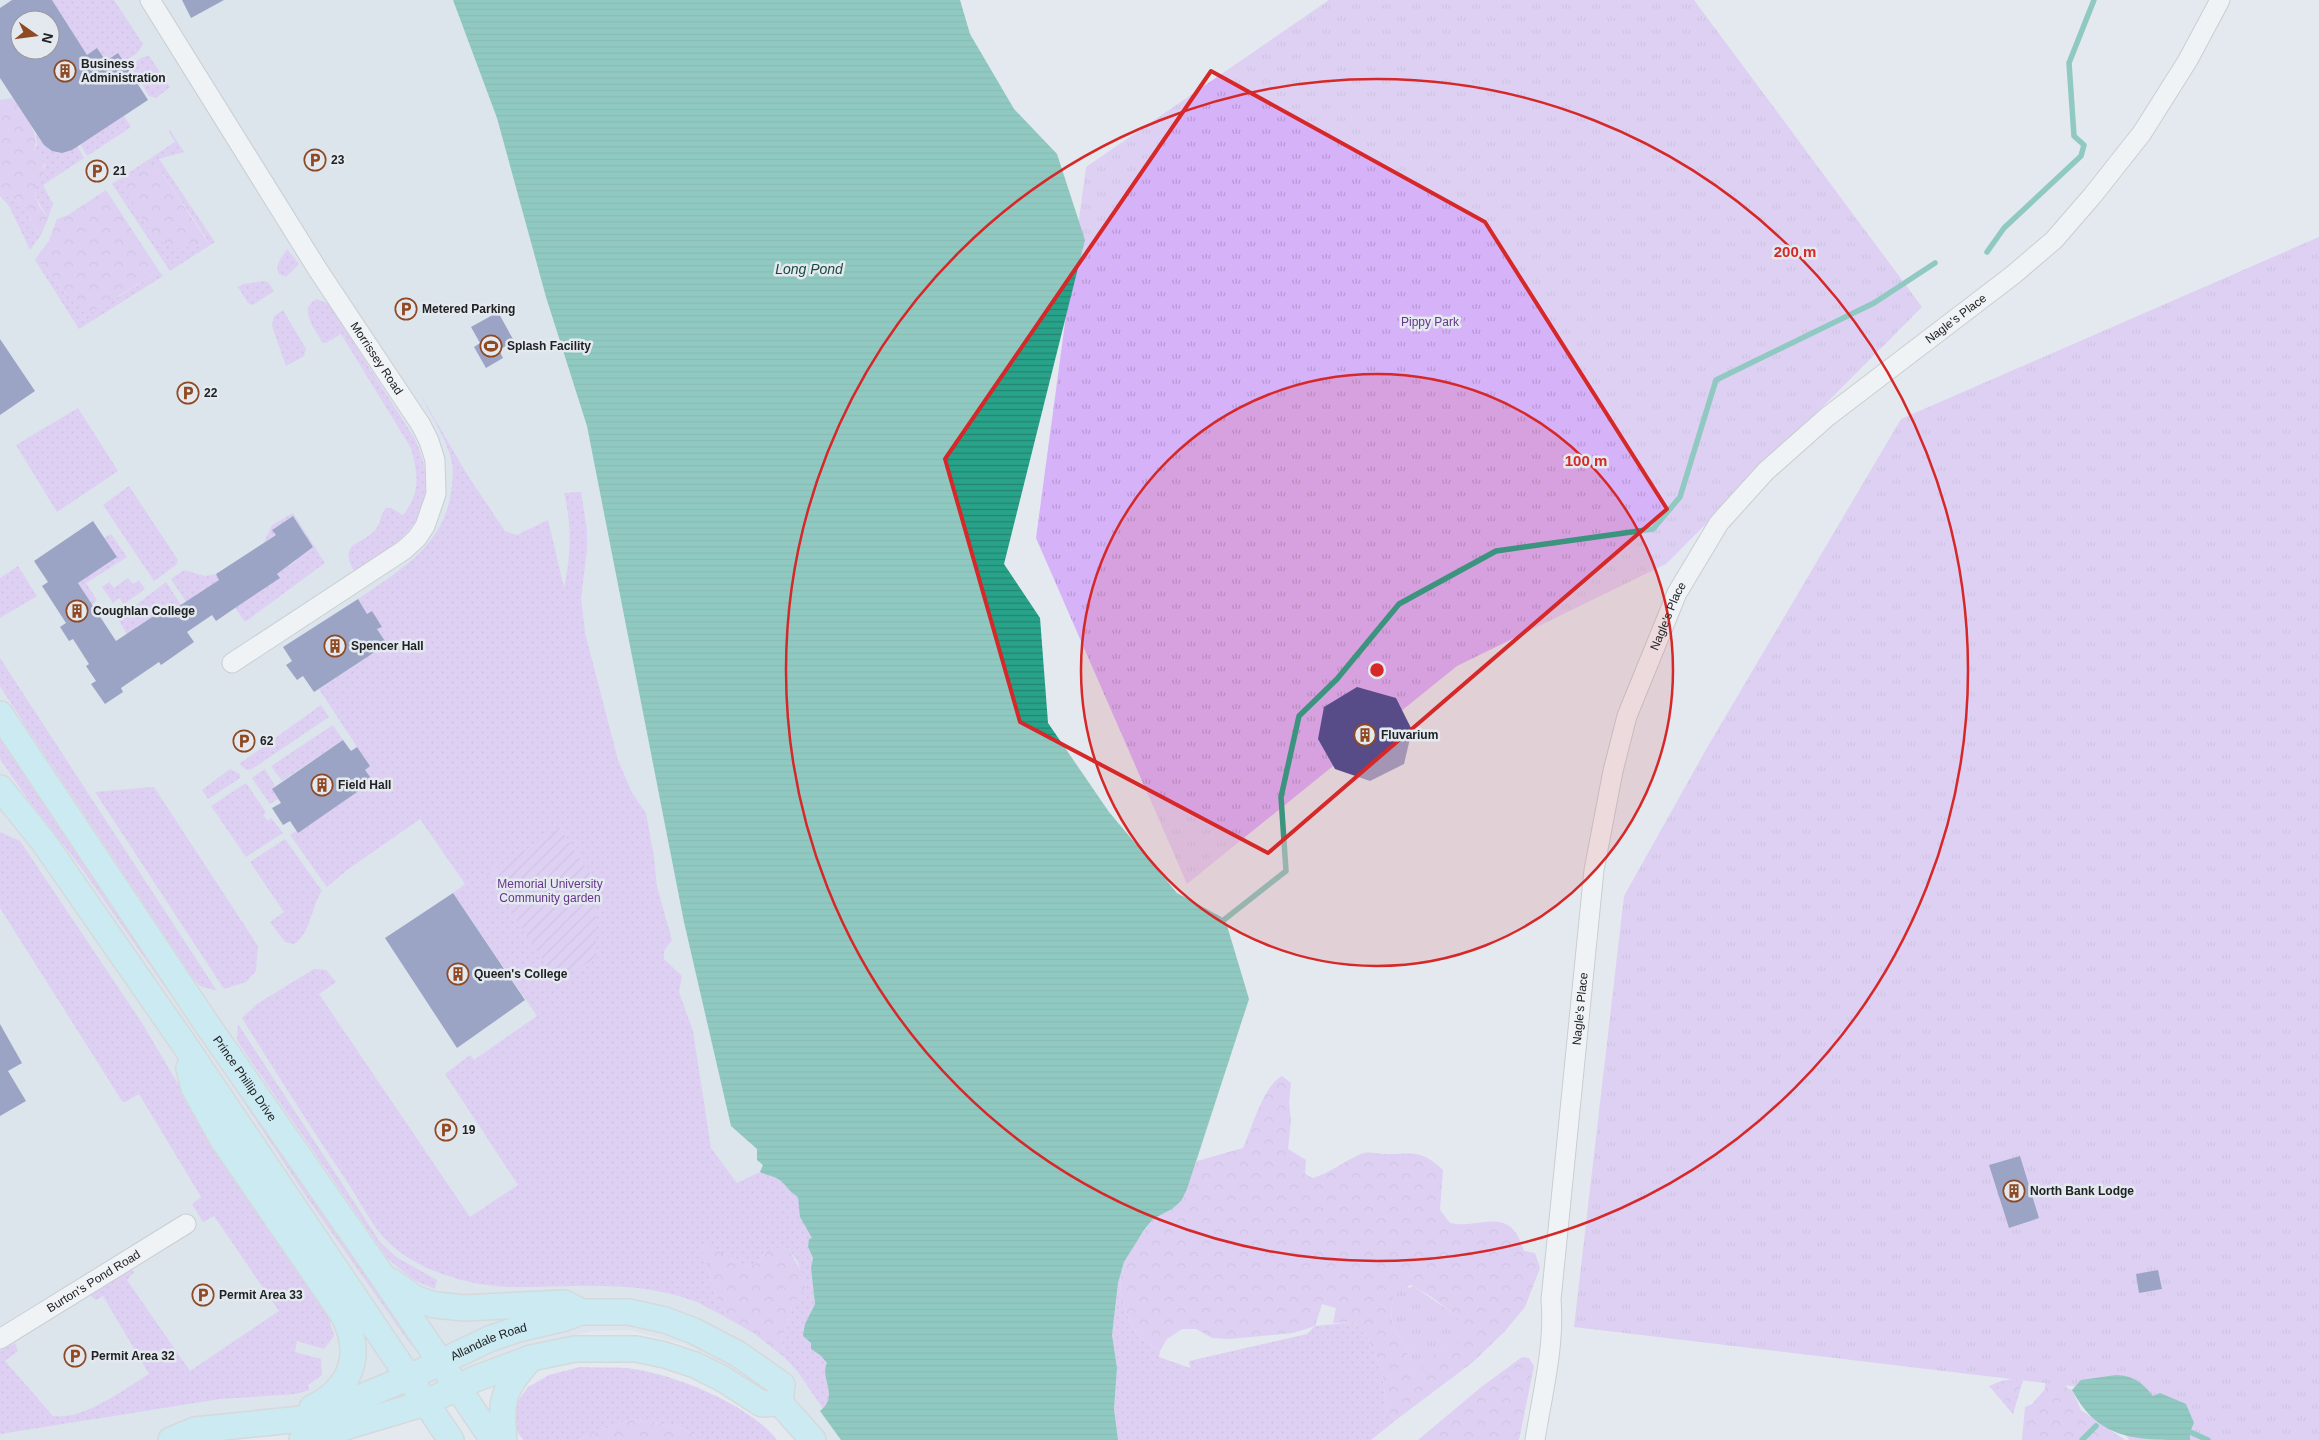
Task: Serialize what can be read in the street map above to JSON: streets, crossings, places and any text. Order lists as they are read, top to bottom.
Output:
{
  "streets": {
    "main road": ["Prince Phillip Drive", "Allandale Road"],
    "street": ["Nagle's Place", "Morrissey Road", "Burton's Pond Road"]
  },
  "crossings": [
    ["Prince Phillip Drive", "Allandale Road"]
  ],
  "water": ["Long Pond"],
  "parks": ["Pippy Park", "Memorial University Community garden"],
  "places": {
    "building": [
      "Business Administration",
      "Coughlan College",
      "Spencer Hall",
      "Fluvarium",
      "Field Hall",
      "Queen's College",
      "North Bank Lodge"
    ],
    "parking": [
      "23",
      "21",
      "Metered Parking",
      "22",
      "62",
      "19",
      "Permit Area 33",
      "Permit Area 32"
    ],
    "sports": ["Splash Facility"]
  },
  "north": "right",
  "rings": ["200 m", "100 m"]
}
